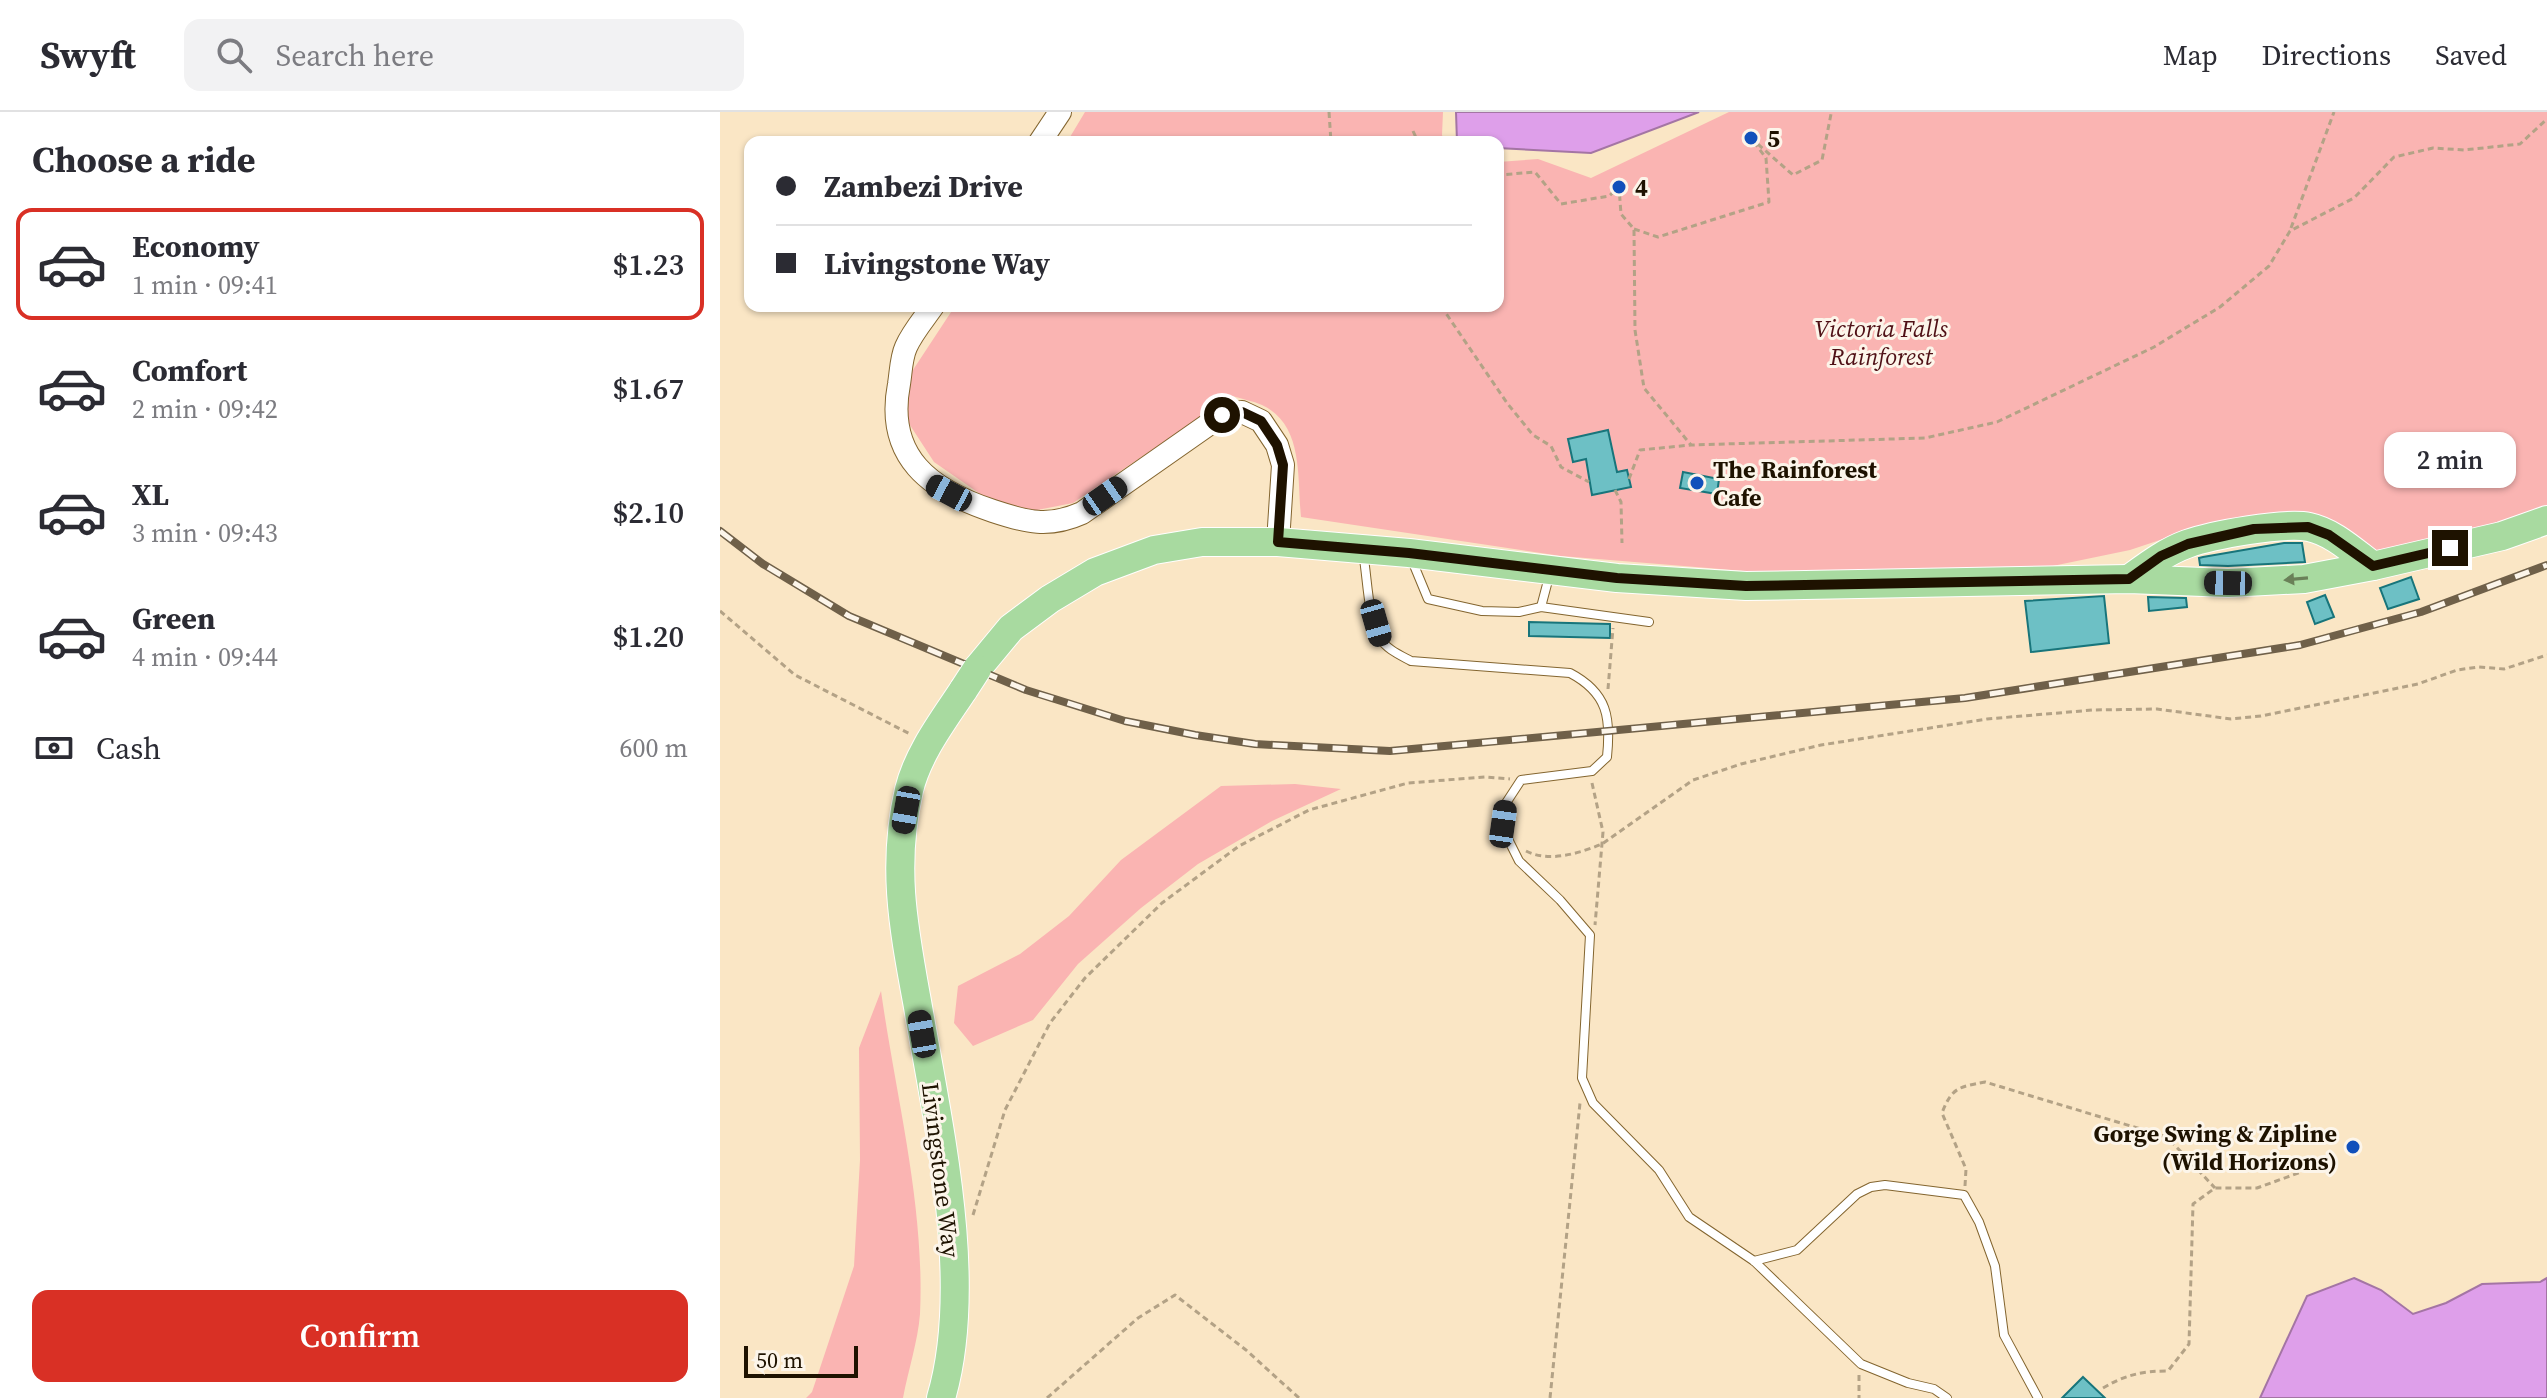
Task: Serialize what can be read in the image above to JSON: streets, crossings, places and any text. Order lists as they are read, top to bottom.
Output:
{
  "streets": {
    "highway": ["Livingstone Way"]
  },
  "parks": ["Victoria Falls Rainforest"],
  "places": [
    "5",
    "4",
    "The Rainforest Cafe",
    "Gorge Swing & Zipline (Wild Horizons)"
  ],
  "scale_bar": "50 m",
  "page": {
    "header": "Swyft",
    "search": "Search here",
    "nav": ["Map", "Directions", "Saved"],
    "heading": "Choose a ride",
    "banner": ["Zambezi Drive", "Livingstone Way"],
    "list": [
      {
        "name": "Economy",
        "note": "1 min · 09:41",
        "value": "$1.23"
      },
      {
        "name": "Comfort",
        "note": "2 min · 09:42",
        "value": "$1.67"
      },
      {
        "name": "XL",
        "note": "3 min · 09:43",
        "value": "$2.10"
      },
      {
        "name": "Green",
        "note": "4 min · 09:44",
        "value": "$1.20"
      }
    ],
    "bubble": "2 min",
    "pay": ["Cash", "600 m"],
    "buttons": "Confirm",
    "scale": "50 m"
  }
}
